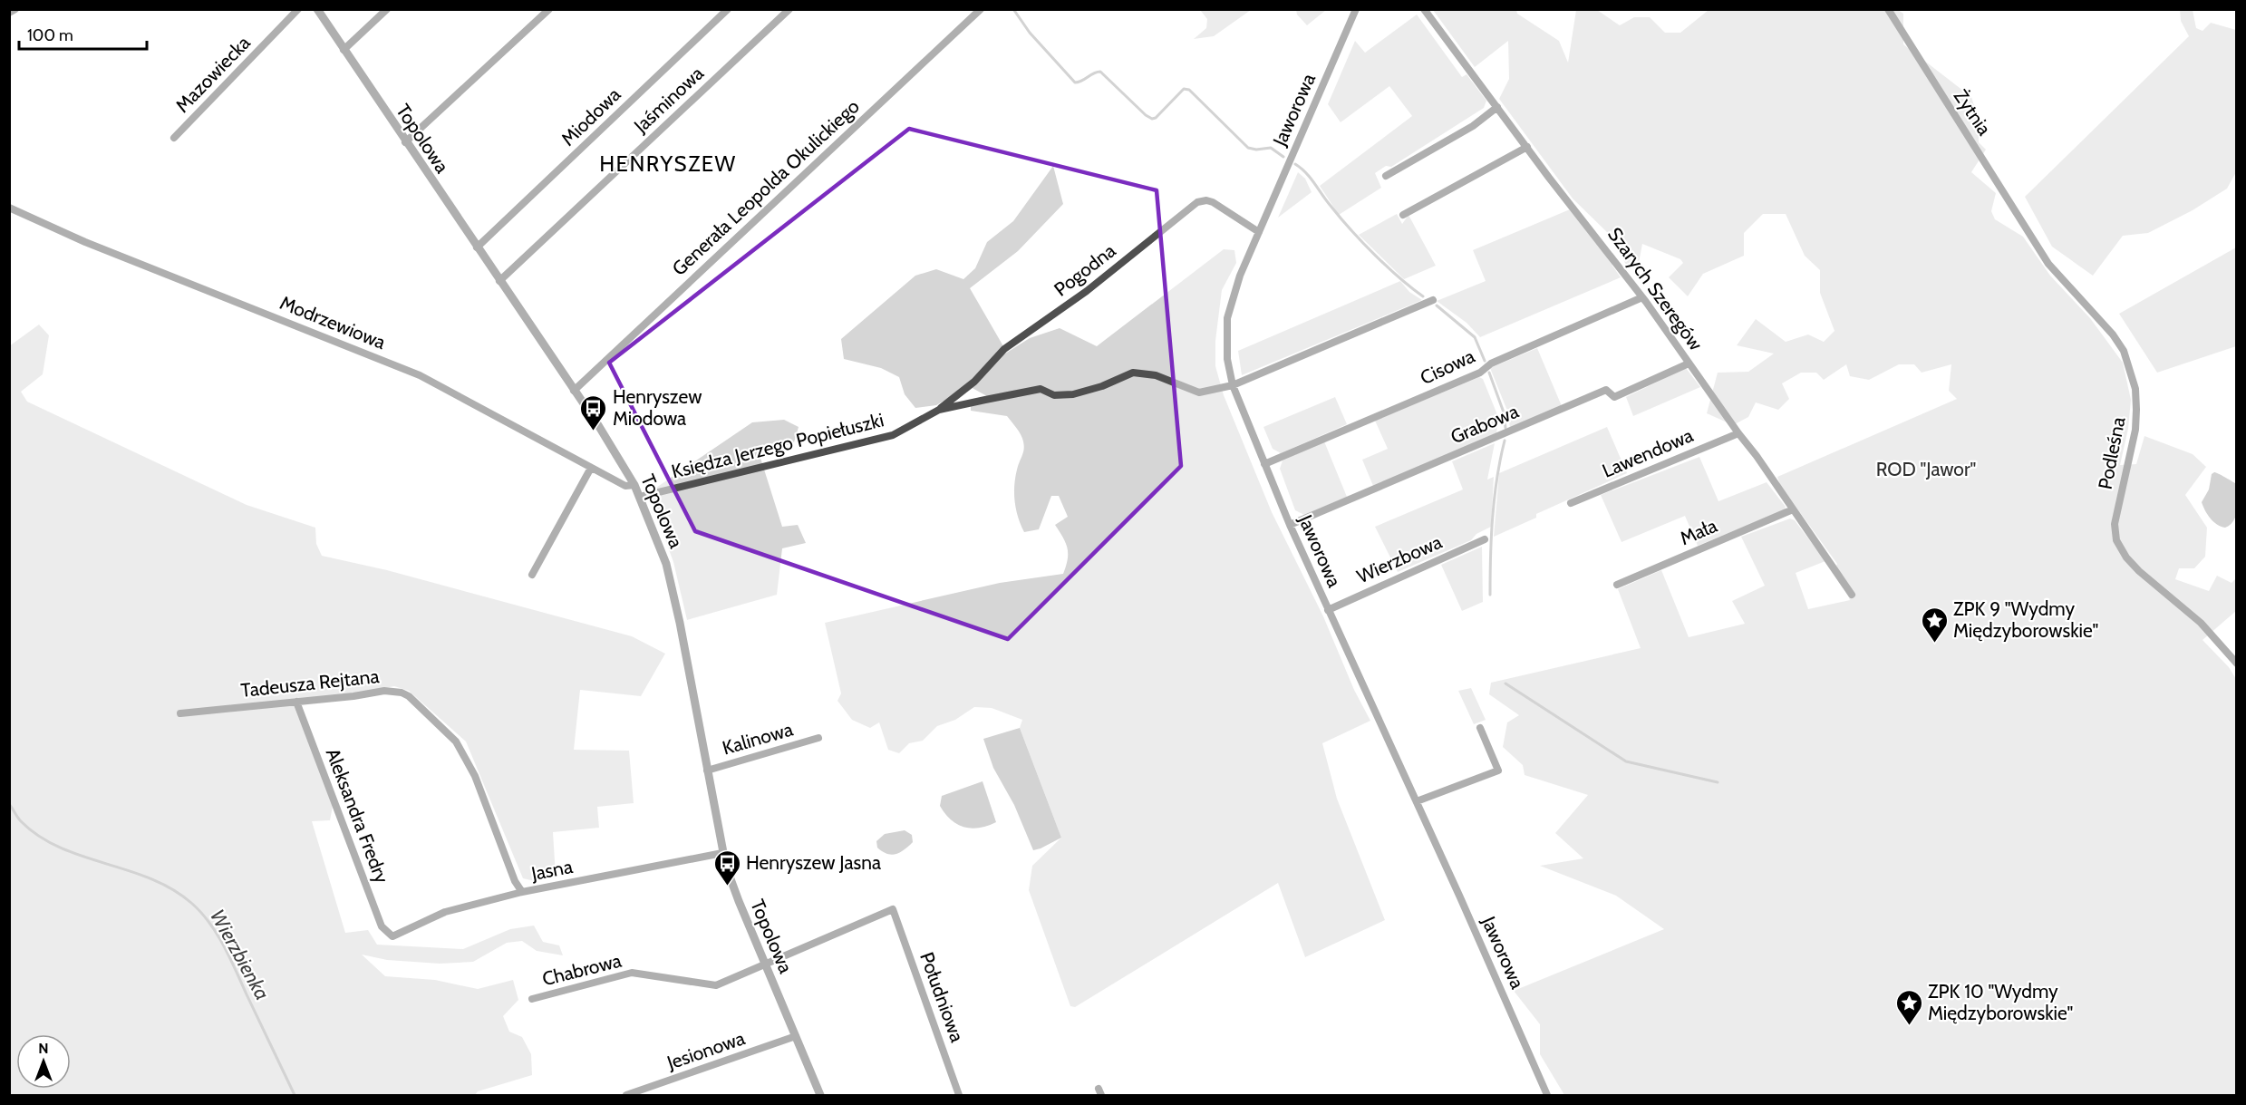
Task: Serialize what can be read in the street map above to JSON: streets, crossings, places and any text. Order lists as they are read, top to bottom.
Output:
{
  "streets": {
    "street": [
      "Mazowiecka",
      "Jaśminowa",
      "Jaworowa",
      "Żytnia",
      "Miodowa",
      "Topolowa",
      "Generała Leopolda Okulickiego",
      "Pogodna",
      "Szarych Szeregów",
      "Modrzewiowa",
      "Cisowa",
      "Grabowa",
      "Księdza Jerzego Popiełuszki",
      "Lawendowa",
      "Podleśna",
      "Mała",
      "Wierzbowa",
      "Tadeusza Rejtana",
      "Kalinowa",
      "Aleksandra Fredry",
      "Jasna",
      "Chabrowa",
      "Południowa",
      "Jesionowa"
    ]
  },
  "crossings": [
    ["Jaśminowa", "Topolowa"],
    ["Jaworowa", "Pogodna"],
    ["Jaworowa", "Cisowa"],
    ["Jaworowa", "Grabowa"],
    ["Jaworowa", "Księdza Jerzego Popiełuszki"],
    ["Jaworowa", "Wierzbowa"],
    ["Żytnia", "Podleśna"],
    ["Miodowa", "Topolowa"],
    ["Topolowa", "Generała Leopolda Okulickiego"],
    ["Topolowa", "Modrzewiowa"],
    ["Topolowa", "Księdza Jerzego Popiełuszki"],
    ["Topolowa", "Kalinowa"],
    ["Topolowa", "Jasna"],
    ["Topolowa", "Chabrowa"],
    ["Topolowa", "Jesionowa"],
    ["Pogodna", "Księdza Jerzego Popiełuszki"],
    ["Szarych Szeregów", "Cisowa"],
    ["Szarych Szeregów", "Grabowa"],
    ["Szarych Szeregów", "Lawendowa"],
    ["Szarych Szeregów", "Mała"],
    ["Tadeusza Rejtana", "Aleksandra Fredry"],
    ["Tadeusza Rejtana", "Jasna"],
    ["Aleksandra Fredry", "Jasna"],
    ["Chabrowa", "Południowa"]
  ],
  "districts": ["HENRYSZEW"],
  "water": ["Wierzbienka"],
  "parks": ["ROD \"Jawor\""],
  "places": {
    "bus stop": ["Henryszew Miodowa", "Henryszew Jasna"],
    "place": ["ZPK 9 \"Wydmy Międzyborowskie\"", "ZPK 10 \"Wydmy Międzyborowskie\""]
  },
  "scale_bar": "100 m",
  "north": "top"
}
